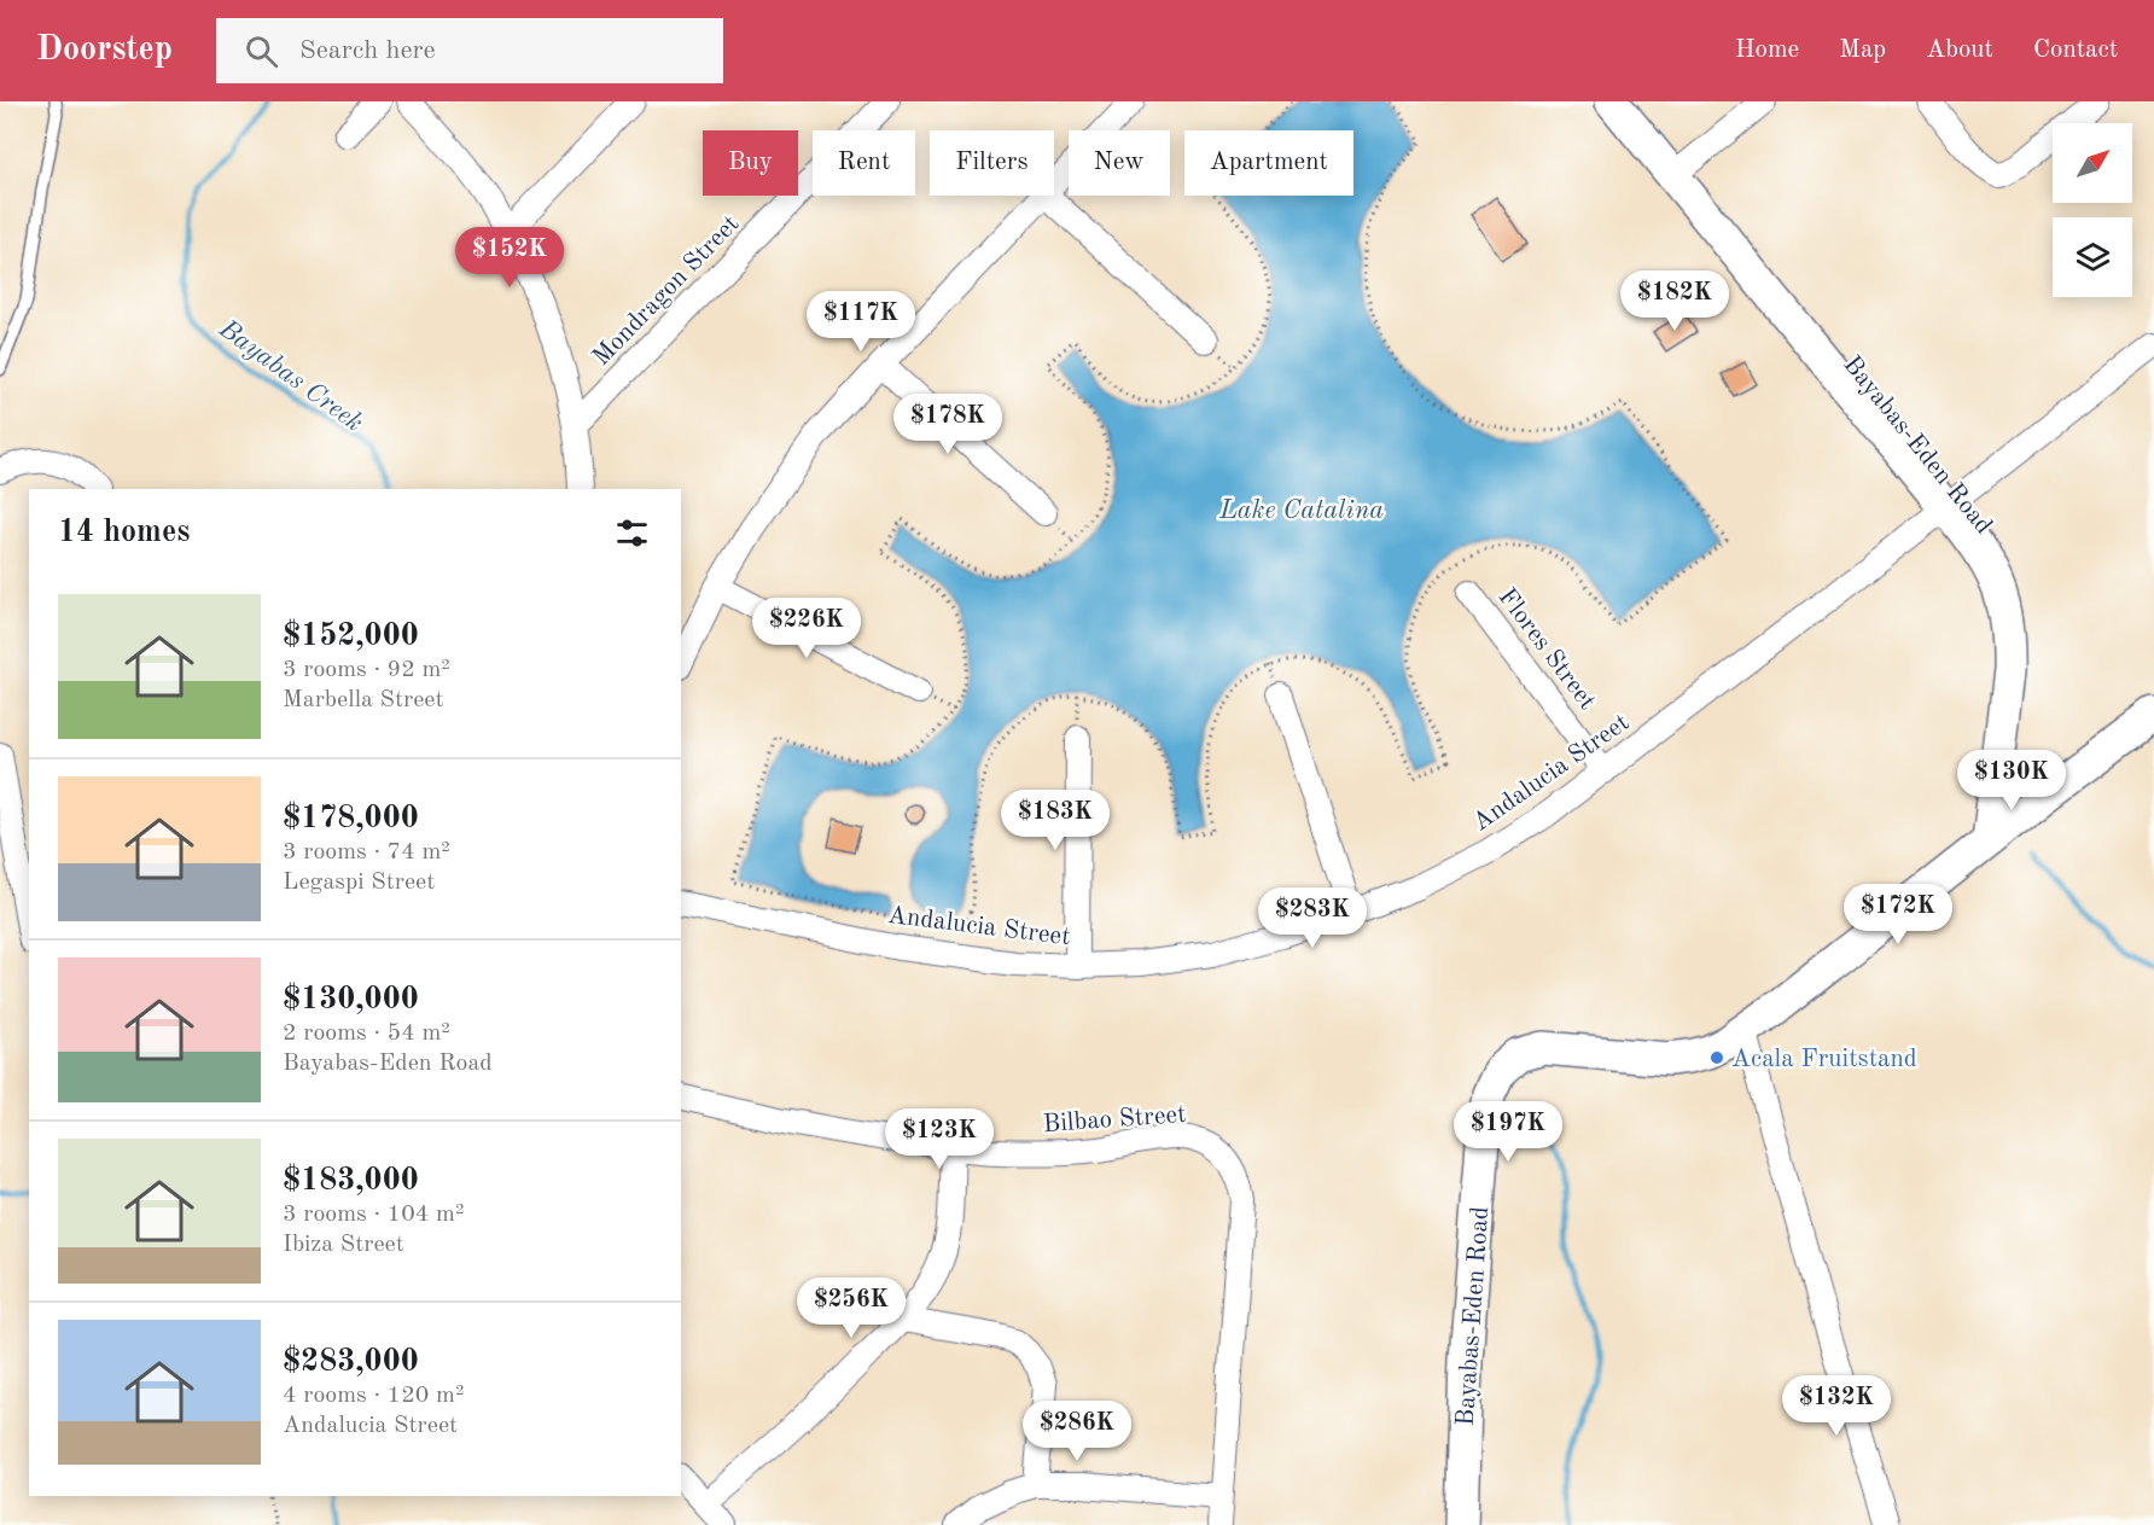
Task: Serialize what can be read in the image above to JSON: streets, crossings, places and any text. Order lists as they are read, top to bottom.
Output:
{
  "streets": {
    "street": [
      "Mondragon Street",
      "Bayabas-Eden Road",
      "Flores Street",
      "Andalucia Street",
      "Bilbao Street"
    ]
  },
  "crossings": [
    ["Bayabas-Eden Road", "Andalucia Street"],
    ["Flores Street", "Andalucia Street"]
  ],
  "water": ["Bayabas Creek", "Lake Catalina"],
  "places": ["Acala Fruitstand"],
  "north": "top right",
  "page": {
    "header": "Doorstep",
    "search": "Search here",
    "nav": [
      "Home",
      "Map",
      "About",
      "Contact"
    ],
    "chip": [
      "Buy",
      "Rent",
      "Filters",
      "New",
      "Apartment"
    ],
    "price": [
      "$152K",
      "$182K",
      "$117K",
      "$178K",
      "$226K",
      "$130K",
      "$183K",
      "$172K",
      "$283K",
      "$197K",
      "$123K",
      "$256K",
      "$132K",
      "$286K"
    ],
    "heading": "14 homes",
    "list": [
      {
        "name": "$152,000",
        "note": "3 rooms · 92 m² · Marbella Street"
      },
      {
        "name": "$178,000",
        "note": "3 rooms · 74 m² · Legaspi Street"
      },
      {
        "name": "$130,000",
        "note": "2 rooms · 54 m² · Bayabas-Eden Road"
      },
      {
        "name": "$183,000",
        "note": "3 rooms · 104 m² · Ibiza Street"
      },
      {
        "name": "$283,000",
        "note": "4 rooms · 120 m² · Andalucia Street"
      }
    ]
  }
}
